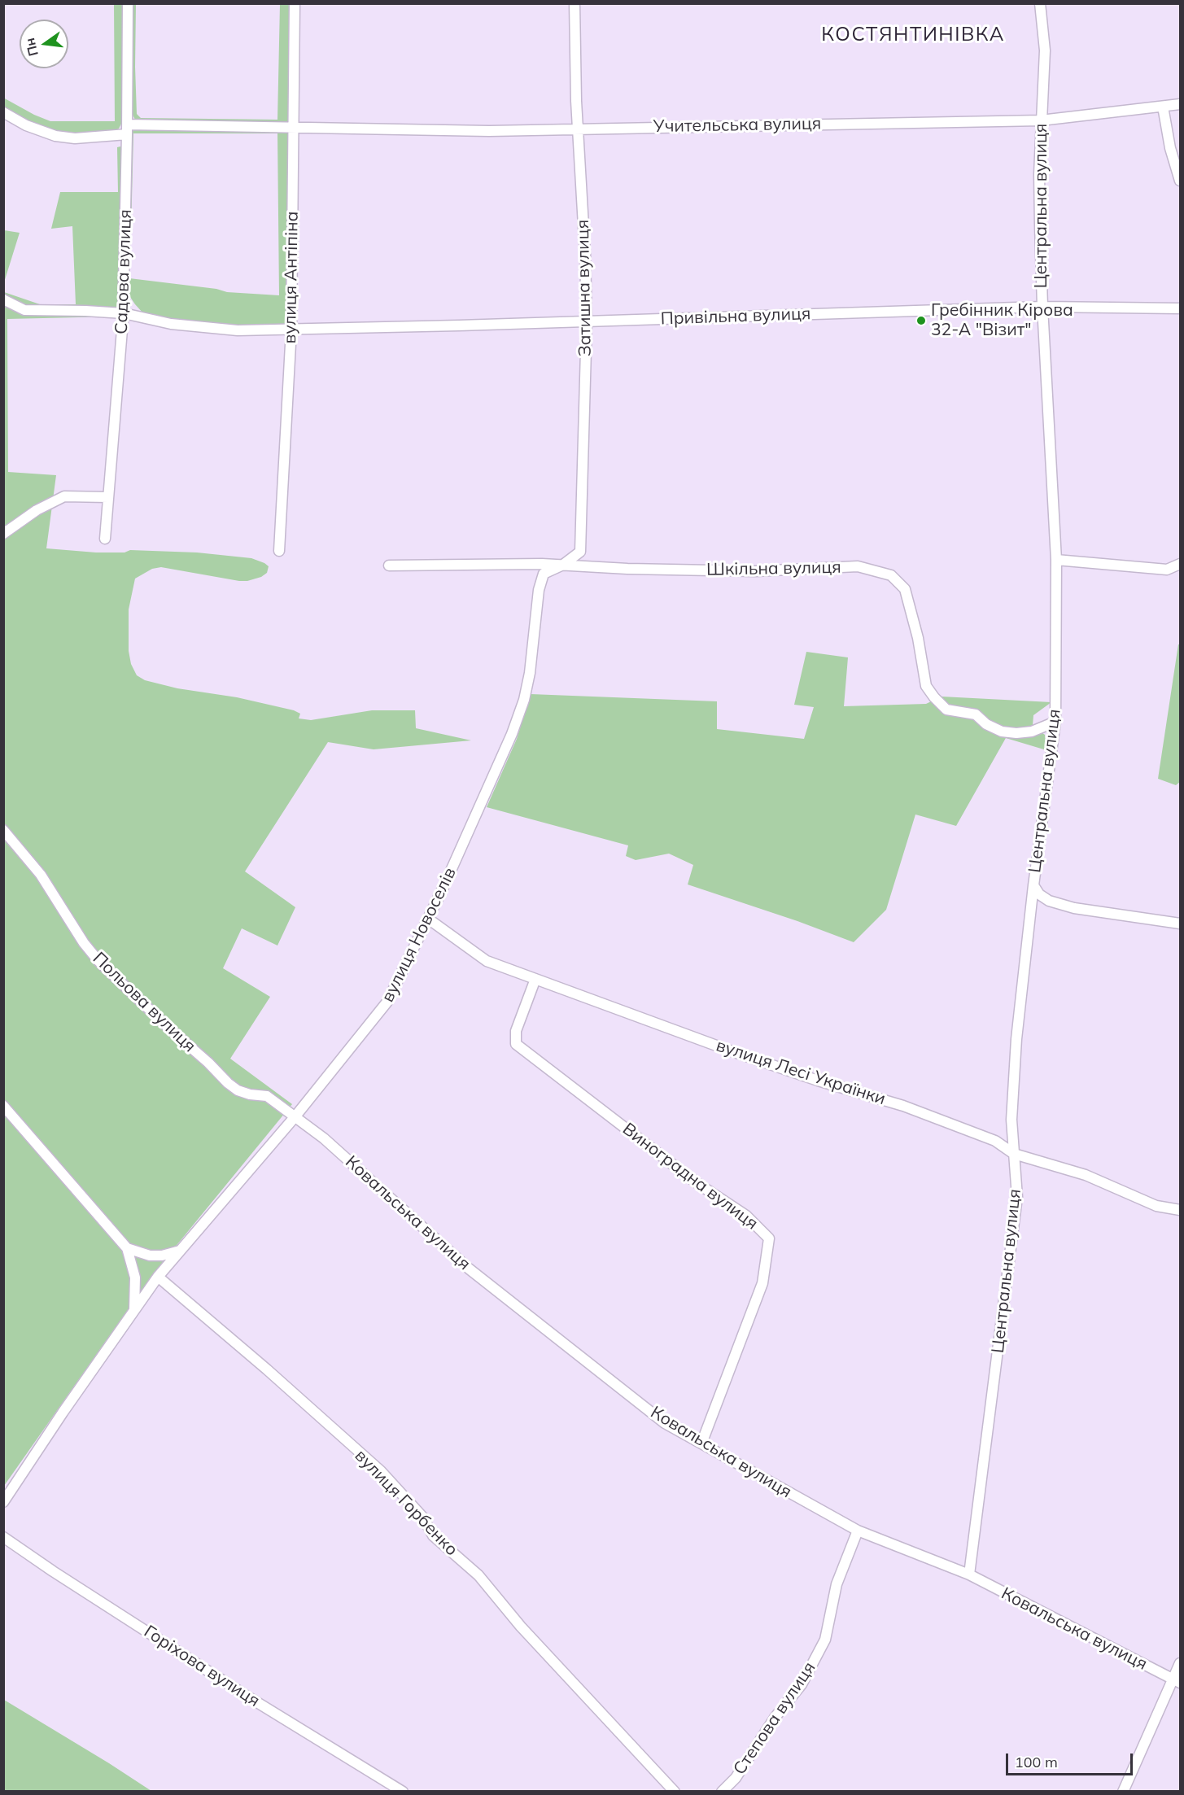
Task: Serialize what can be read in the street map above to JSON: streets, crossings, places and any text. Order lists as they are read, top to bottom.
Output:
{
  "streets": {
    "street": [
      "Учительська вулиця",
      "Центральна вулиця",
      "Садова вулиця",
      "вулиця Антіпіна",
      "Затишна вулиця",
      "Привільна вулиця",
      "Шкільна вулиця",
      "вулиця Новоселів",
      "Польова вулиця",
      "вулиця Лесі Українки",
      "Виноградна вулиця",
      "Ковальська вулиця",
      "вулиця Горбенко",
      "Горіхова вулиця",
      "Степова вулиця"
    ]
  },
  "crossings": [
    ["Учительська вулиця", "Центральна вулиця"],
    ["Учительська вулиця", "Садова вулиця"],
    ["Учительська вулиця", "вулиця Антіпіна"],
    ["Учительська вулиця", "Затишна вулиця"],
    ["Центральна вулиця", "Привільна вулиця"],
    ["Центральна вулиця", "Шкільна вулиця"],
    ["Центральна вулиця", "вулиця Лесі Українки"],
    ["Центральна вулиця", "Ковальська вулиця"],
    ["Садова вулиця", "Привільна вулиця"],
    ["вулиця Антіпіна", "Привільна вулиця"],
    ["Затишна вулиця", "Привільна вулиця"],
    ["Затишна вулиця", "Шкільна вулиця"],
    ["Затишна вулиця", "вулиця Новоселів"],
    ["вулиця Новоселів", "Польова вулиця"],
    ["вулиця Новоселів", "вулиця Лесі Українки"],
    ["вулиця Новоселів", "Ковальська вулиця"],
    ["вулиця Новоселів", "вулиця Горбенко"],
    ["Польова вулиця", "Ковальська вулиця"],
    ["вулиця Лесі Українки", "Виноградна вулиця"],
    ["Виноградна вулиця", "Ковальська вулиця"],
    ["Ковальська вулиця", "Степова вулиця"]
  ],
  "districts": ["КОСТЯНТИНІВКА"],
  "places": ["Гребінник Кірова 32-А \"Візит\""],
  "scale_bar": "100 m",
  "north": "left"
}
